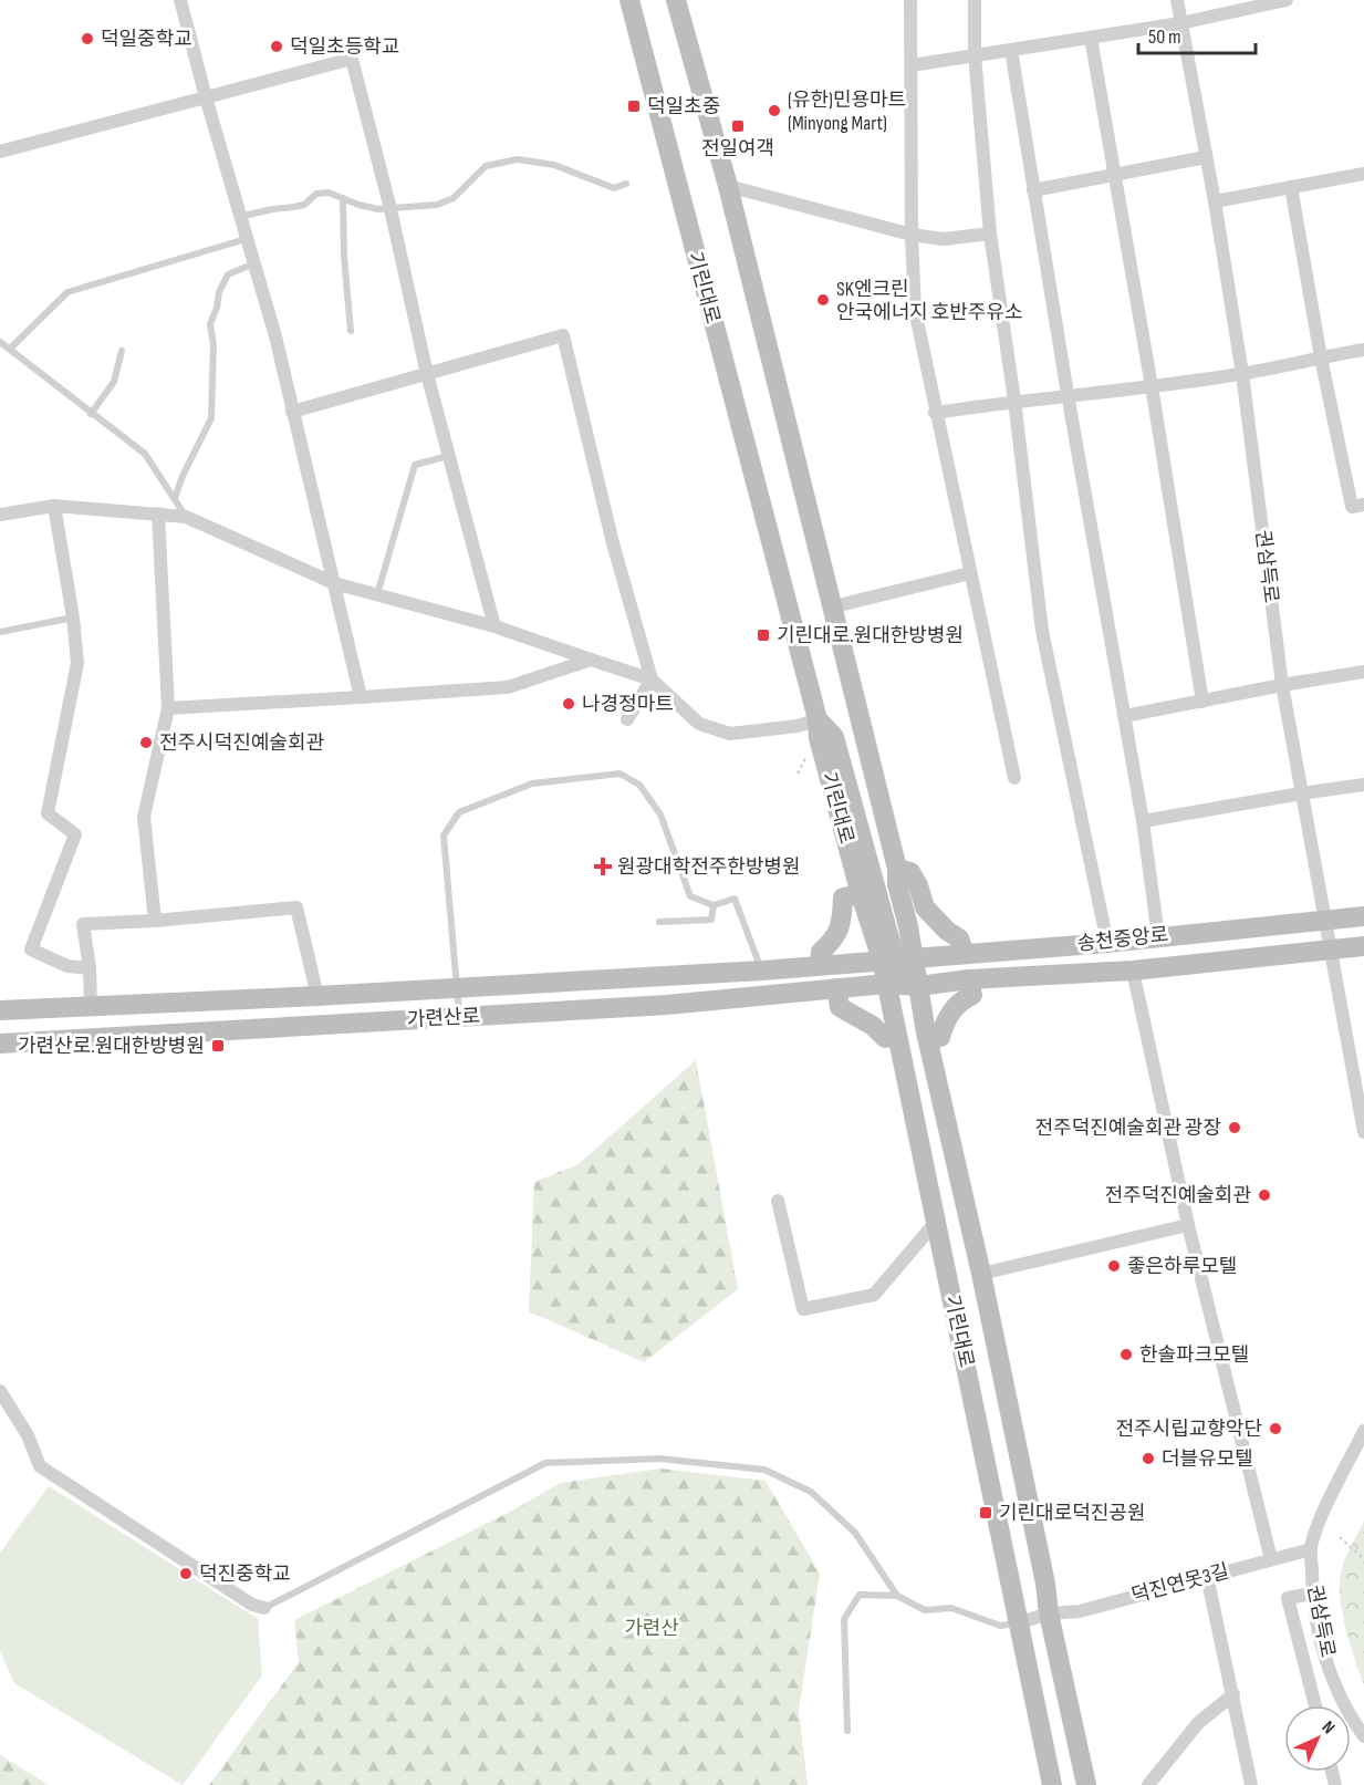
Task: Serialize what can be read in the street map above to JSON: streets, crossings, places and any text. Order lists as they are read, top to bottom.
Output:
{
  "streets": {
    "street": [
      "기린대로",
      "권삼득로",
      "송천중앙로",
      "가련산로",
      "덕진연못3길"
    ]
  },
  "crossings": [
    ["기린대로", "송천중앙로"],
    ["기린대로", "가련산로"],
    ["기린대로", "덕진연못3길"],
    ["권삼득로", "송천중앙로"],
    ["권삼득로", "덕진연못3길"],
    ["송천중앙로", "가련산로"]
  ],
  "parks": ["가련산"],
  "places": {
    "other": [
      "덕일중학교",
      "덕일초등학교",
      "(유한)민용마트 (Minyong Mart)",
      "SK엔크린 안국에너지 호반주유소",
      "나경정마트",
      "전주시덕진예술회관",
      "전주덕진예술회관 광장",
      "전주덕진예술회관",
      "좋은하루모텔",
      "한솔파크모텔",
      "전주시립교향악단",
      "더블유모텔",
      "덕진중학교"
    ],
    "transit": [
      "덕일초중",
      "전일여객",
      "기린대로.원대한방병원",
      "가련산로.원대한방병원",
      "기린대로덕진공원"
    ],
    "health": ["원광대학전주한방병원"]
  },
  "scale_bar": "50 m",
  "north": "top right"
}
